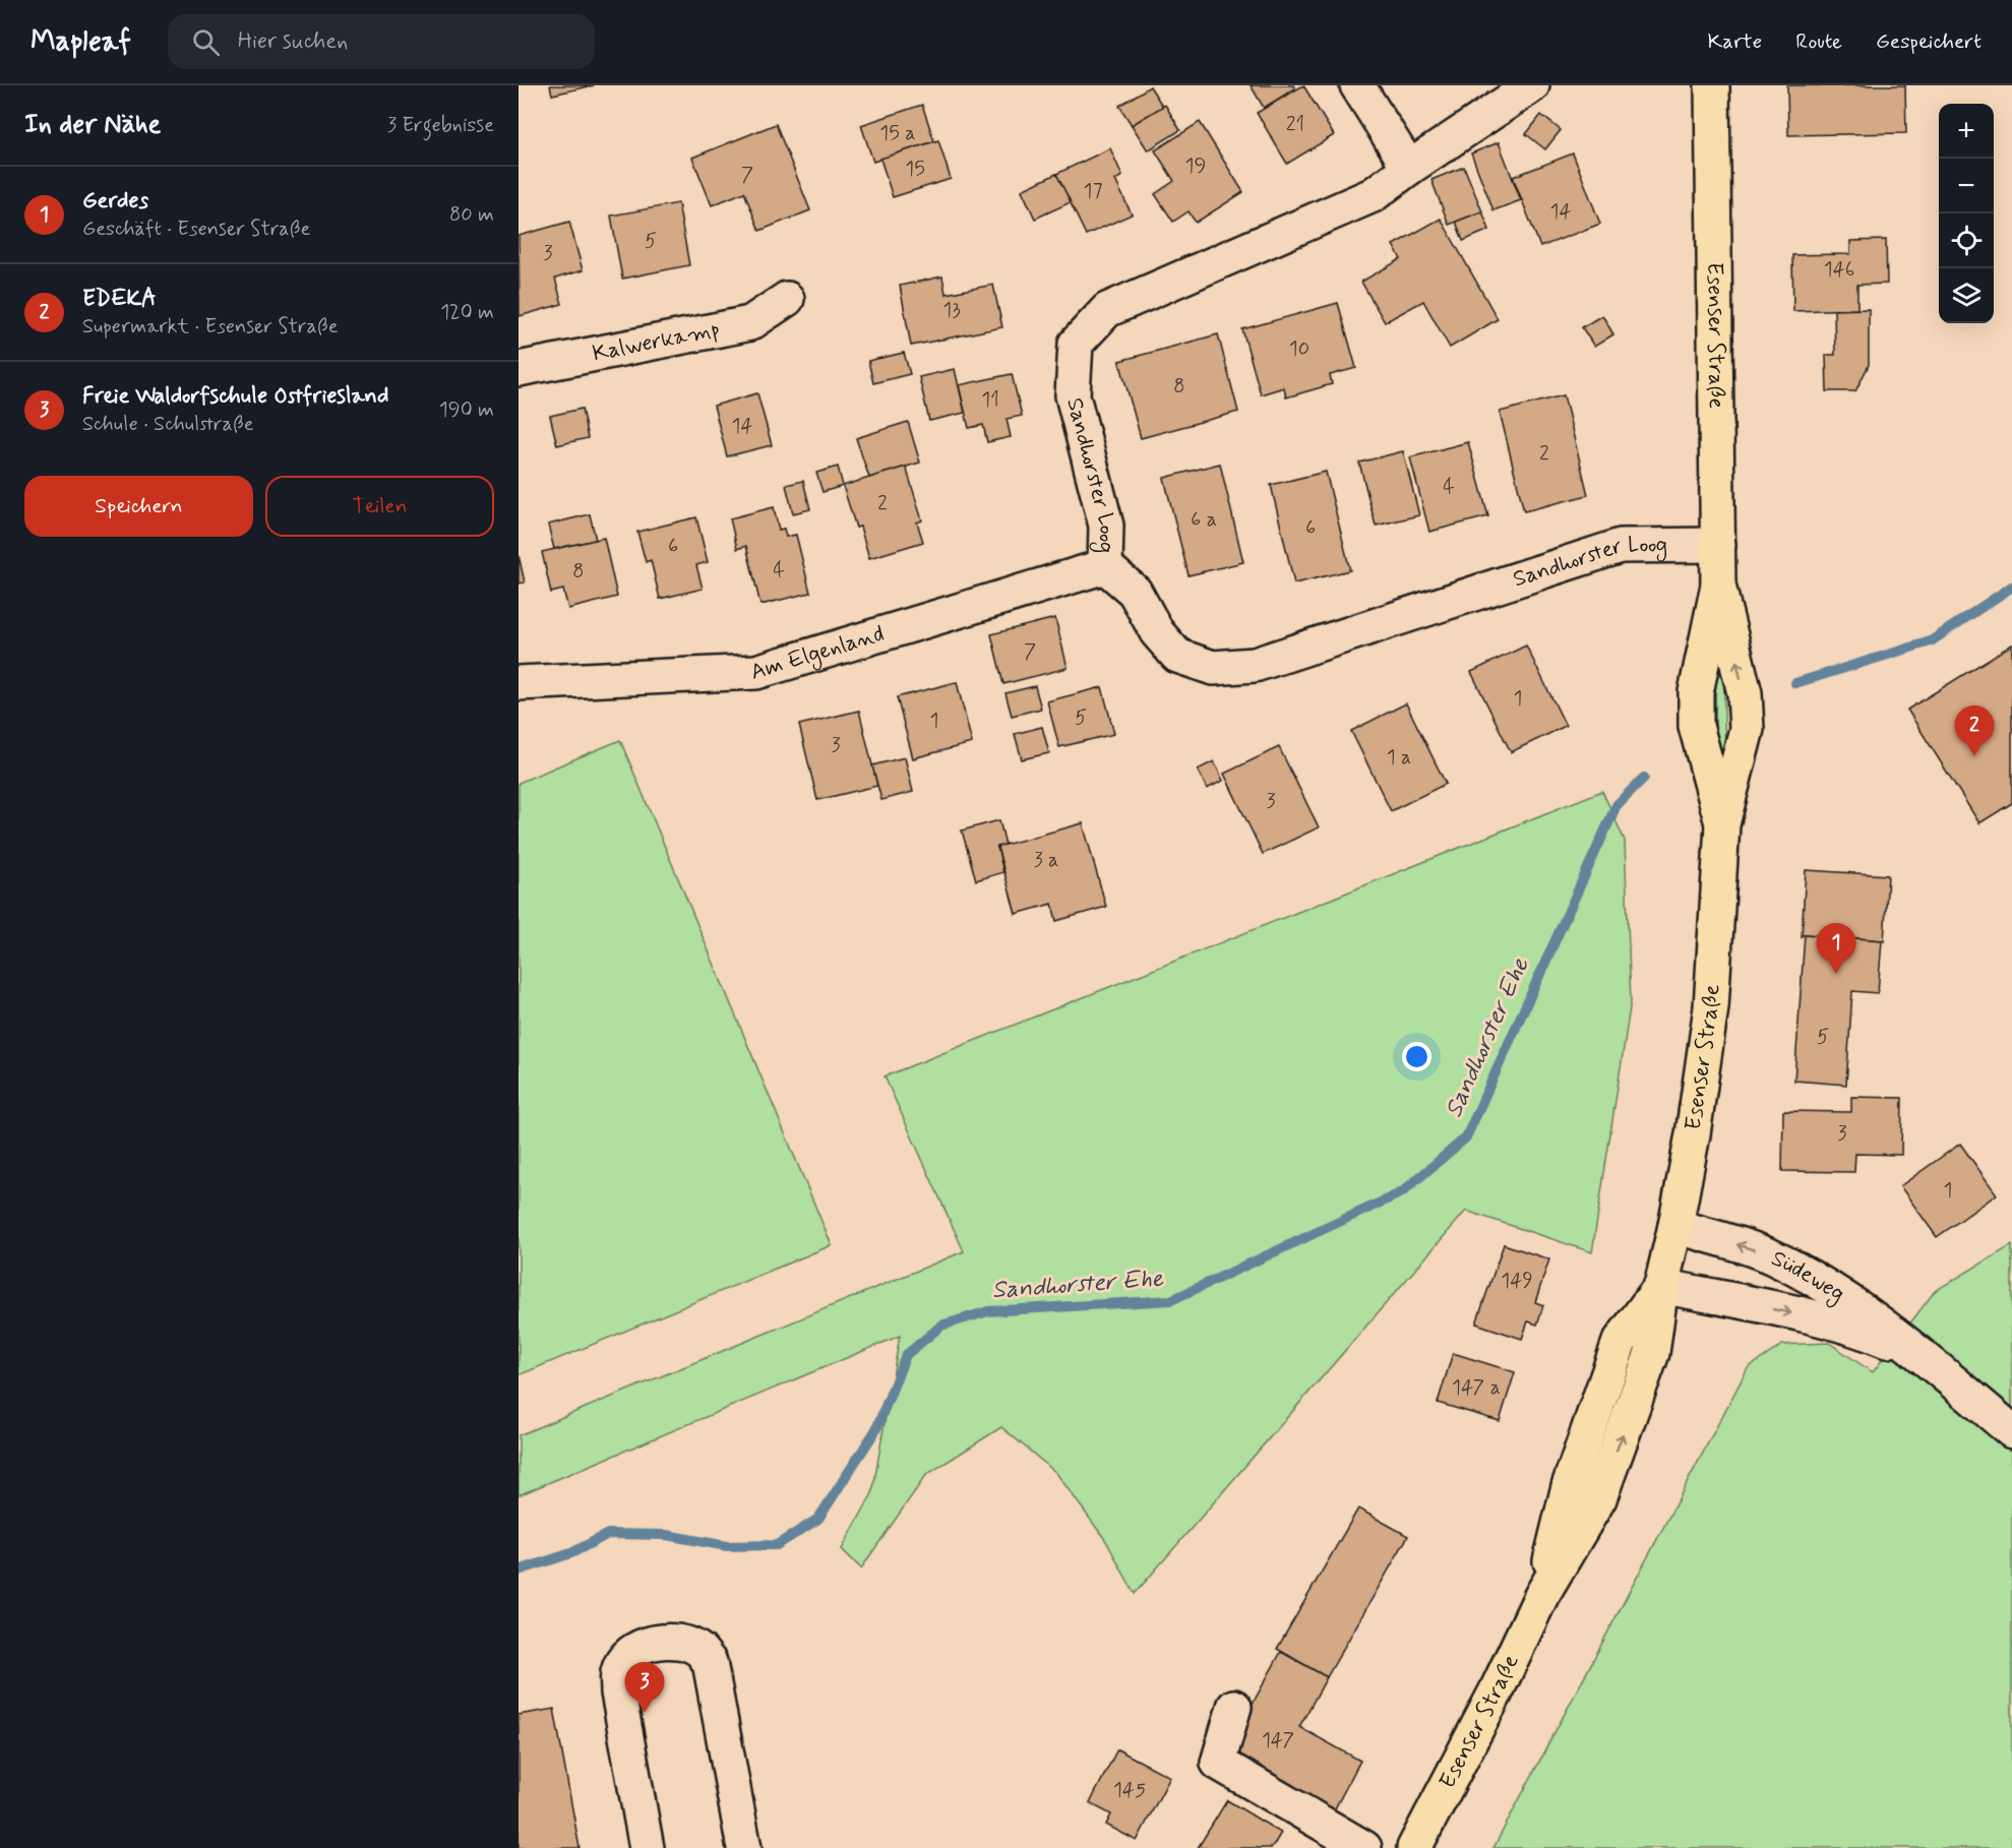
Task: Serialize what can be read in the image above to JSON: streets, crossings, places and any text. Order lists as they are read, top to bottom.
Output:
{
  "streets": {
    "main road": ["Esenser Straße"],
    "street": [
      "Kalwerkamp",
      "Sandhorster Loog",
      "Am Elgenland",
      "Südeweg"
    ]
  },
  "crossings": [
    ["Esenser Straße", "Sandhorster Loog"],
    ["Esenser Straße", "Südeweg"],
    ["Sandhorster Loog", "Am Elgenland"]
  ],
  "water": ["Sandhorster Ehe"],
  "house_numbers": [
    "21",
    "15 a",
    "19",
    "15",
    "7",
    "17",
    "14",
    "5",
    "3",
    "146",
    "13",
    "10",
    "8",
    "11",
    "14",
    "2",
    "4",
    "2",
    "6 a",
    "6",
    "6",
    "4",
    "8",
    "7",
    "1",
    "5",
    "1",
    "3",
    "1 a",
    "3",
    "3 a",
    "5",
    "3",
    "1",
    "149",
    "147 a",
    "147",
    "145"
  ],
  "page": {
    "header": "Mapleaf",
    "search": "Hier suchen",
    "nav": ["Karte", "Route", "Gespeichert"],
    "heading": ["In der Nähe", "3 Ergebnisse"],
    "map_buttons": ["+", "−"],
    "list": [
      {
        "mark": "1",
        "name": "Gerdes",
        "note": "Geschäft · Esenser Straße",
        "value": "80 m"
      },
      {
        "mark": "2",
        "name": "EDEKA",
        "note": "Supermarkt · Esenser Straße",
        "value": "120 m"
      },
      {
        "mark": "3",
        "name": "Freie Waldorfschule Ostfriesland",
        "note": "Schule · Schulstraße",
        "value": "190 m"
      }
    ],
    "buttons": ["Speichern", "Teilen"],
    "pins": ["2", "1", "3"]
  }
}
